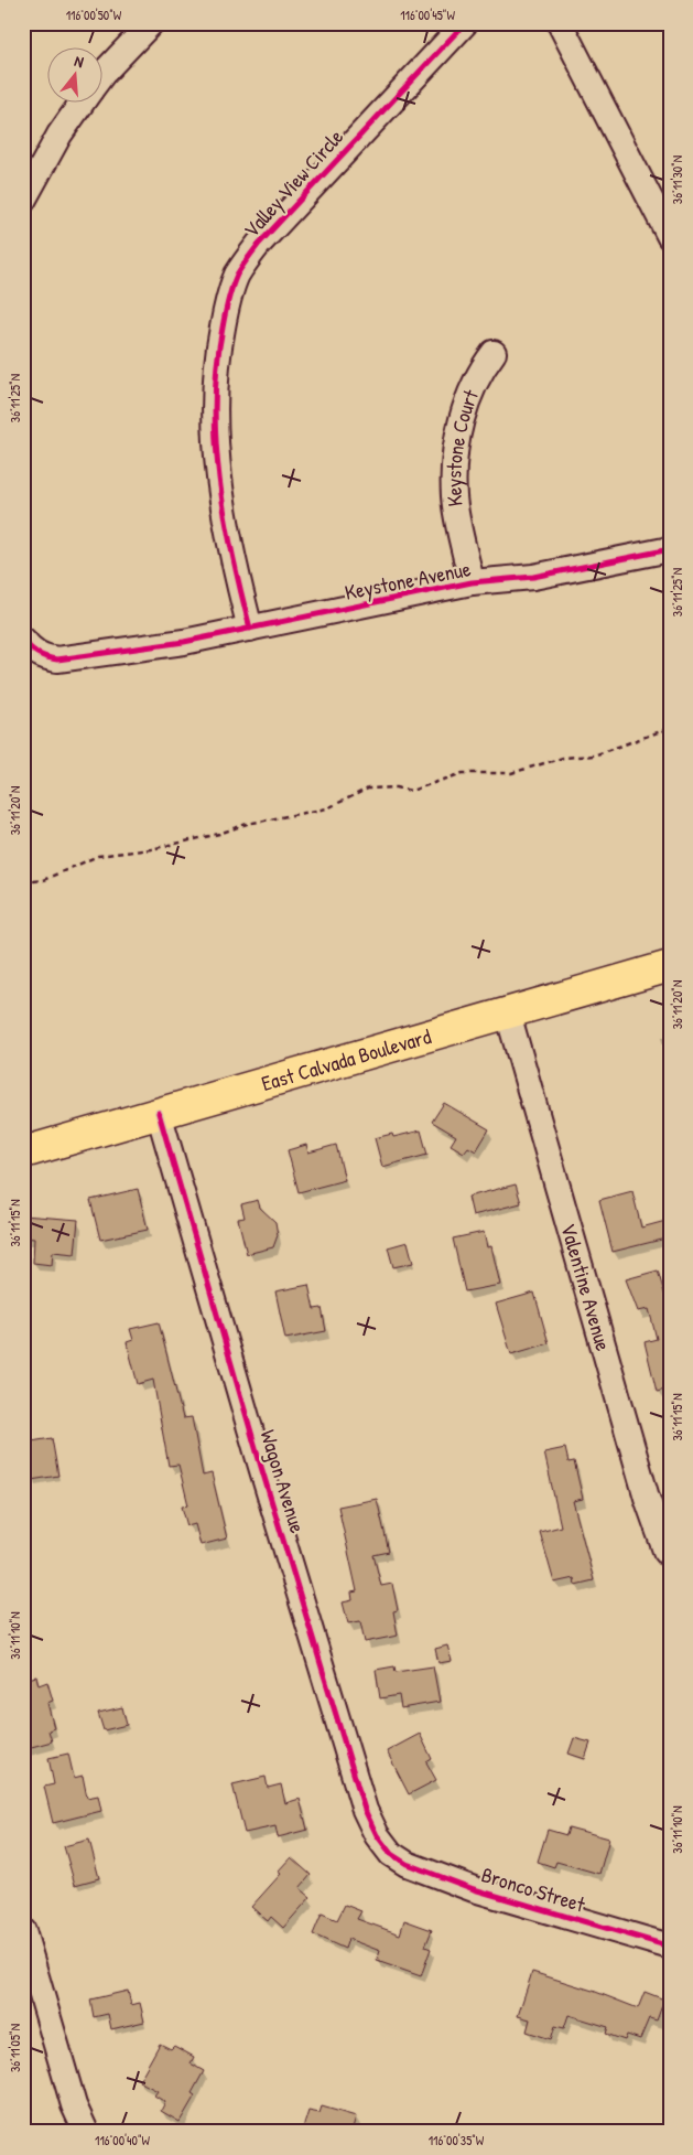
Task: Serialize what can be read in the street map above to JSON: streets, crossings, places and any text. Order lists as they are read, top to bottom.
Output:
{
  "streets": {
    "main road": ["East Calvada Boulevard"],
    "street": [
      "Valley View Circle",
      "Keystone Court",
      "Keystone Avenue",
      "Valentine Avenue",
      "Wagon Avenue",
      "Bronco Street"
    ]
  },
  "crossings": [
    ["Valley View Circle", "Keystone Avenue"],
    ["Keystone Court", "Keystone Avenue"],
    ["East Calvada Boulevard", "Valentine Avenue"],
    ["East Calvada Boulevard", "Wagon Avenue"],
    ["Wagon Avenue", "Bronco Street"]
  ],
  "north": "top",
  "coordinates": [
    "116°00'50\"W",
    "116°00'45\"W",
    "36°11'30\"N",
    "36°11'25\"N",
    "36°11'20\"N",
    "36°11'15\"N",
    "36°11'10\"N",
    "36°11'05\"N",
    "116°00'40\"W",
    "116°00'35\"W"
  ]
}
